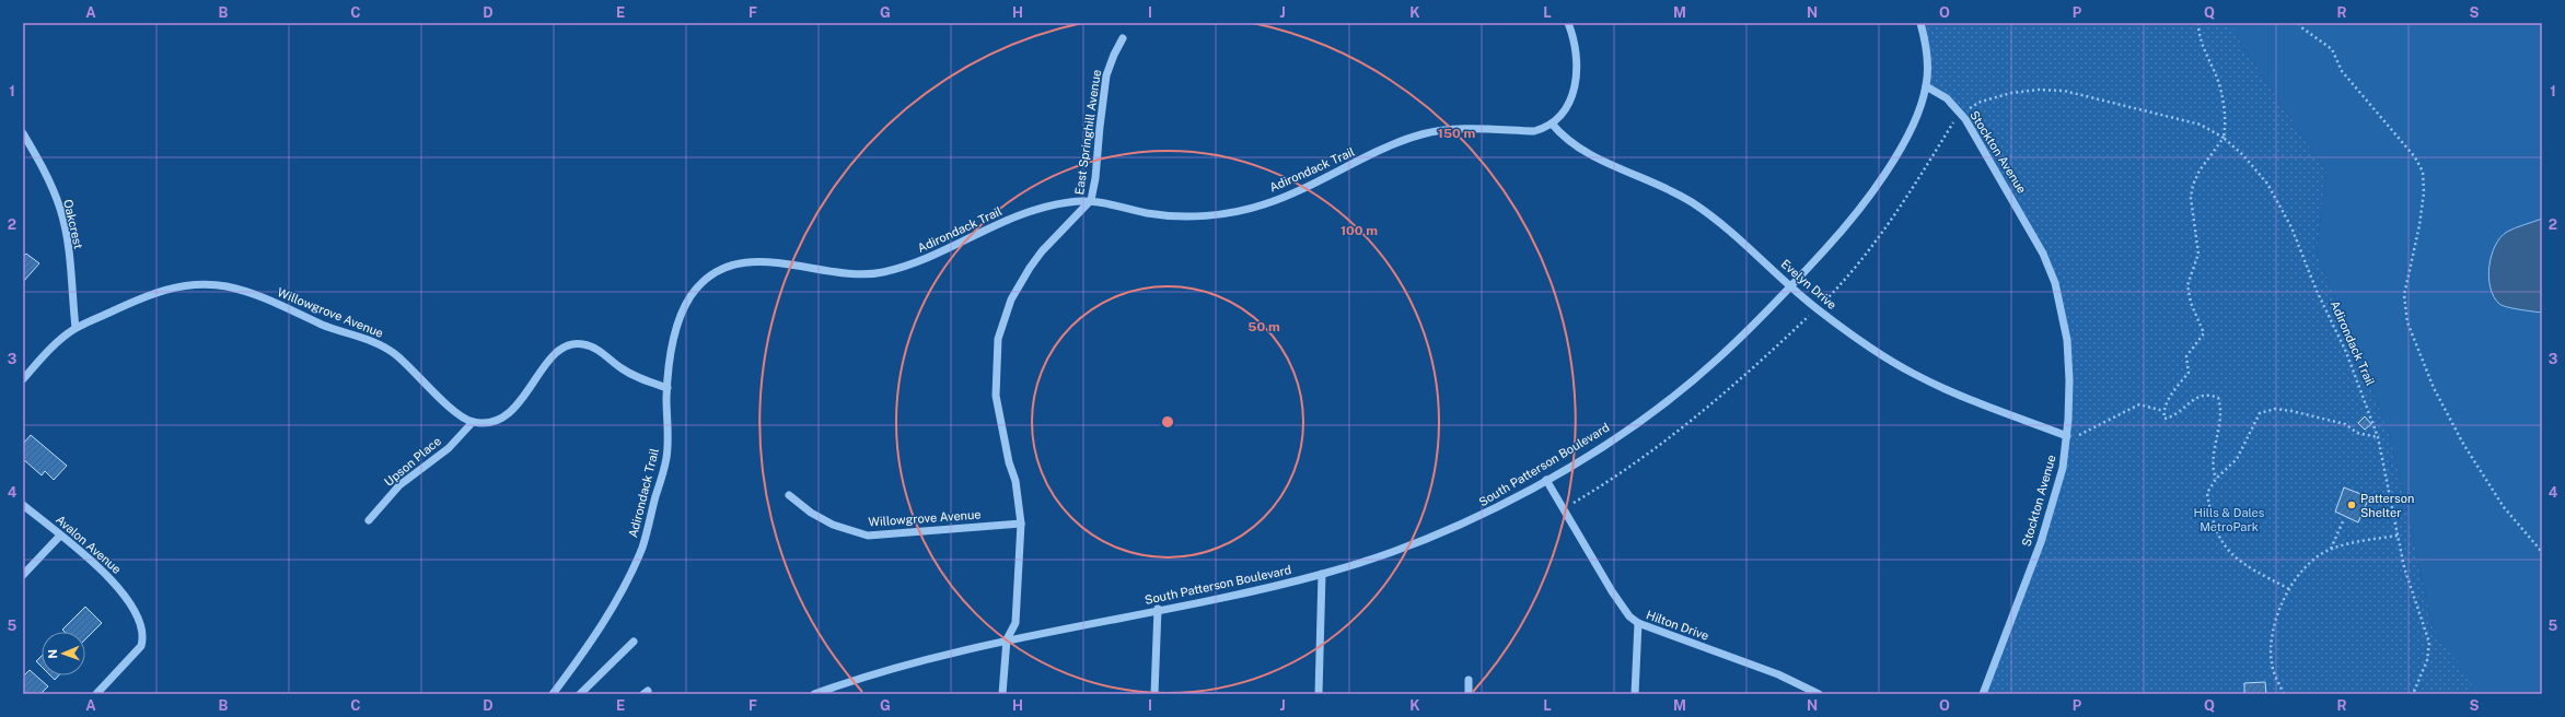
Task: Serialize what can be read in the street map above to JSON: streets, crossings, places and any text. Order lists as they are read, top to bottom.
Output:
{
  "streets": {
    "street": [
      "East Springhill Avenue",
      "Stockton Avenue",
      "Adirondack Trail",
      "Oakcrest",
      "Evelyn Drive",
      "Willowgrove Avenue",
      "Upson Place",
      "South Patterson Boulevard",
      "Avalon Avenue",
      "Hilton Drive"
    ]
  },
  "crossings": [
    ["East Springhill Avenue", "Adirondack Trail"],
    ["East Springhill Avenue", "Willowgrove Avenue"],
    ["East Springhill Avenue", "South Patterson Boulevard"],
    ["Stockton Avenue", "Adirondack Trail"],
    ["Stockton Avenue", "Evelyn Drive"],
    ["Stockton Avenue", "South Patterson Boulevard"],
    ["Adirondack Trail", "Evelyn Drive"],
    ["Oakcrest", "Willowgrove Avenue"],
    ["Evelyn Drive", "South Patterson Boulevard"],
    ["Willowgrove Avenue", "Upson Place"],
    ["South Patterson Boulevard", "Hilton Drive"]
  ],
  "parks": ["Hills & Dales MetroPark"],
  "places": ["Patterson Shelter"],
  "north": "left",
  "grid": {
    "columns": [
      "A",
      "B",
      "C",
      "D",
      "E",
      "F",
      "G",
      "H",
      "I",
      "J",
      "K",
      "L",
      "M",
      "N",
      "O",
      "P",
      "Q",
      "R",
      "S"
    ],
    "rows": [
      "1",
      "2",
      "3",
      "4",
      "5"
    ]
  },
  "rings": ["150 m", "100 m", "50 m"]
}
